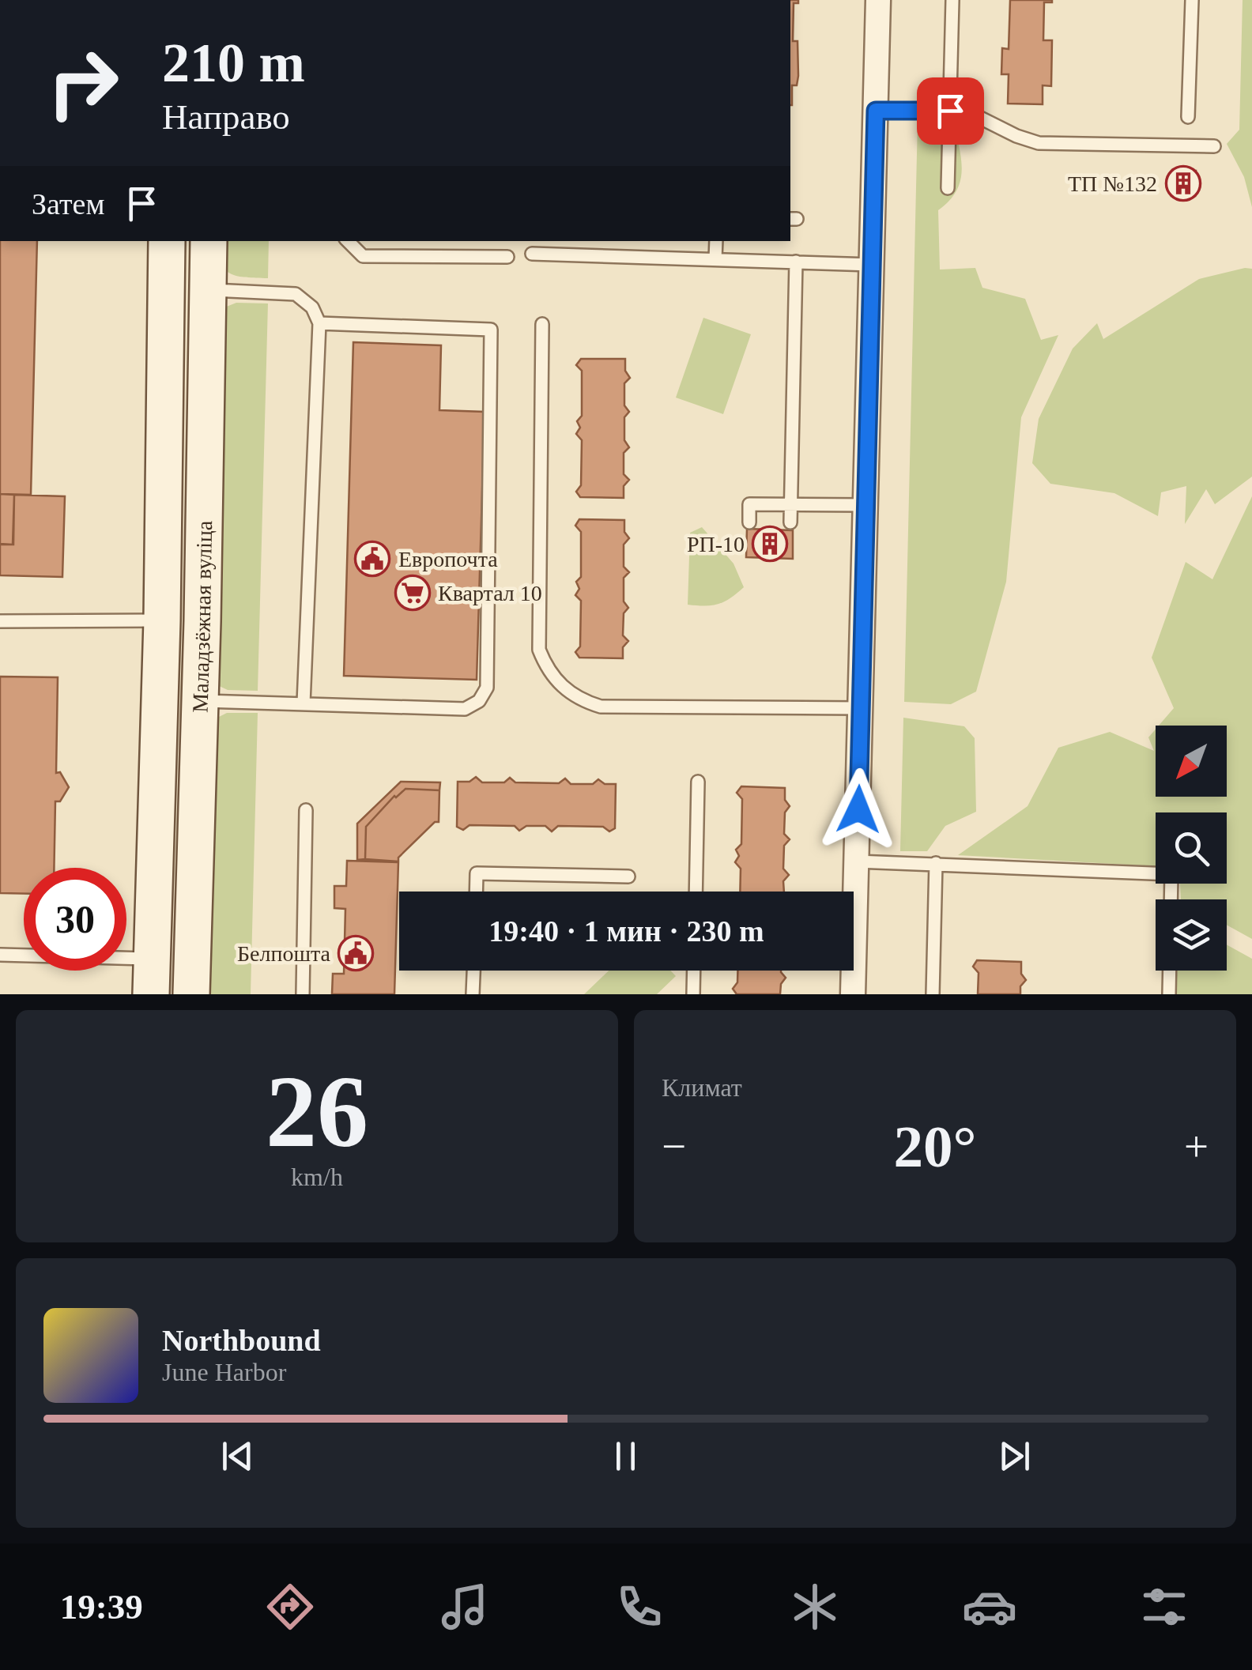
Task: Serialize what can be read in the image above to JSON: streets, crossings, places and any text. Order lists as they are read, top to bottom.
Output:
{
  "streets": {
    "main road": ["Маладзёжная вуліца"]
  },
  "places": {
    "building": ["ТП №132", "РП-10"],
    "public building": ["Европочта", "Белпошта"],
    "supermarket": ["Квартал 10"]
  },
  "north": "bottom left",
  "page": {
    "turn": ["210 m", "Направо"],
    "then": "Затем",
    "limit": "30",
    "trip": "19:40 · 1 мин · 230 m",
    "tile": [
      ["26", "km/h"],
      "Климат"
    ],
    "heat": ["−", "20°", "+"],
    "song": ["Northbound", "June Harbor"],
    "tabs": "19:39"
  }
}
